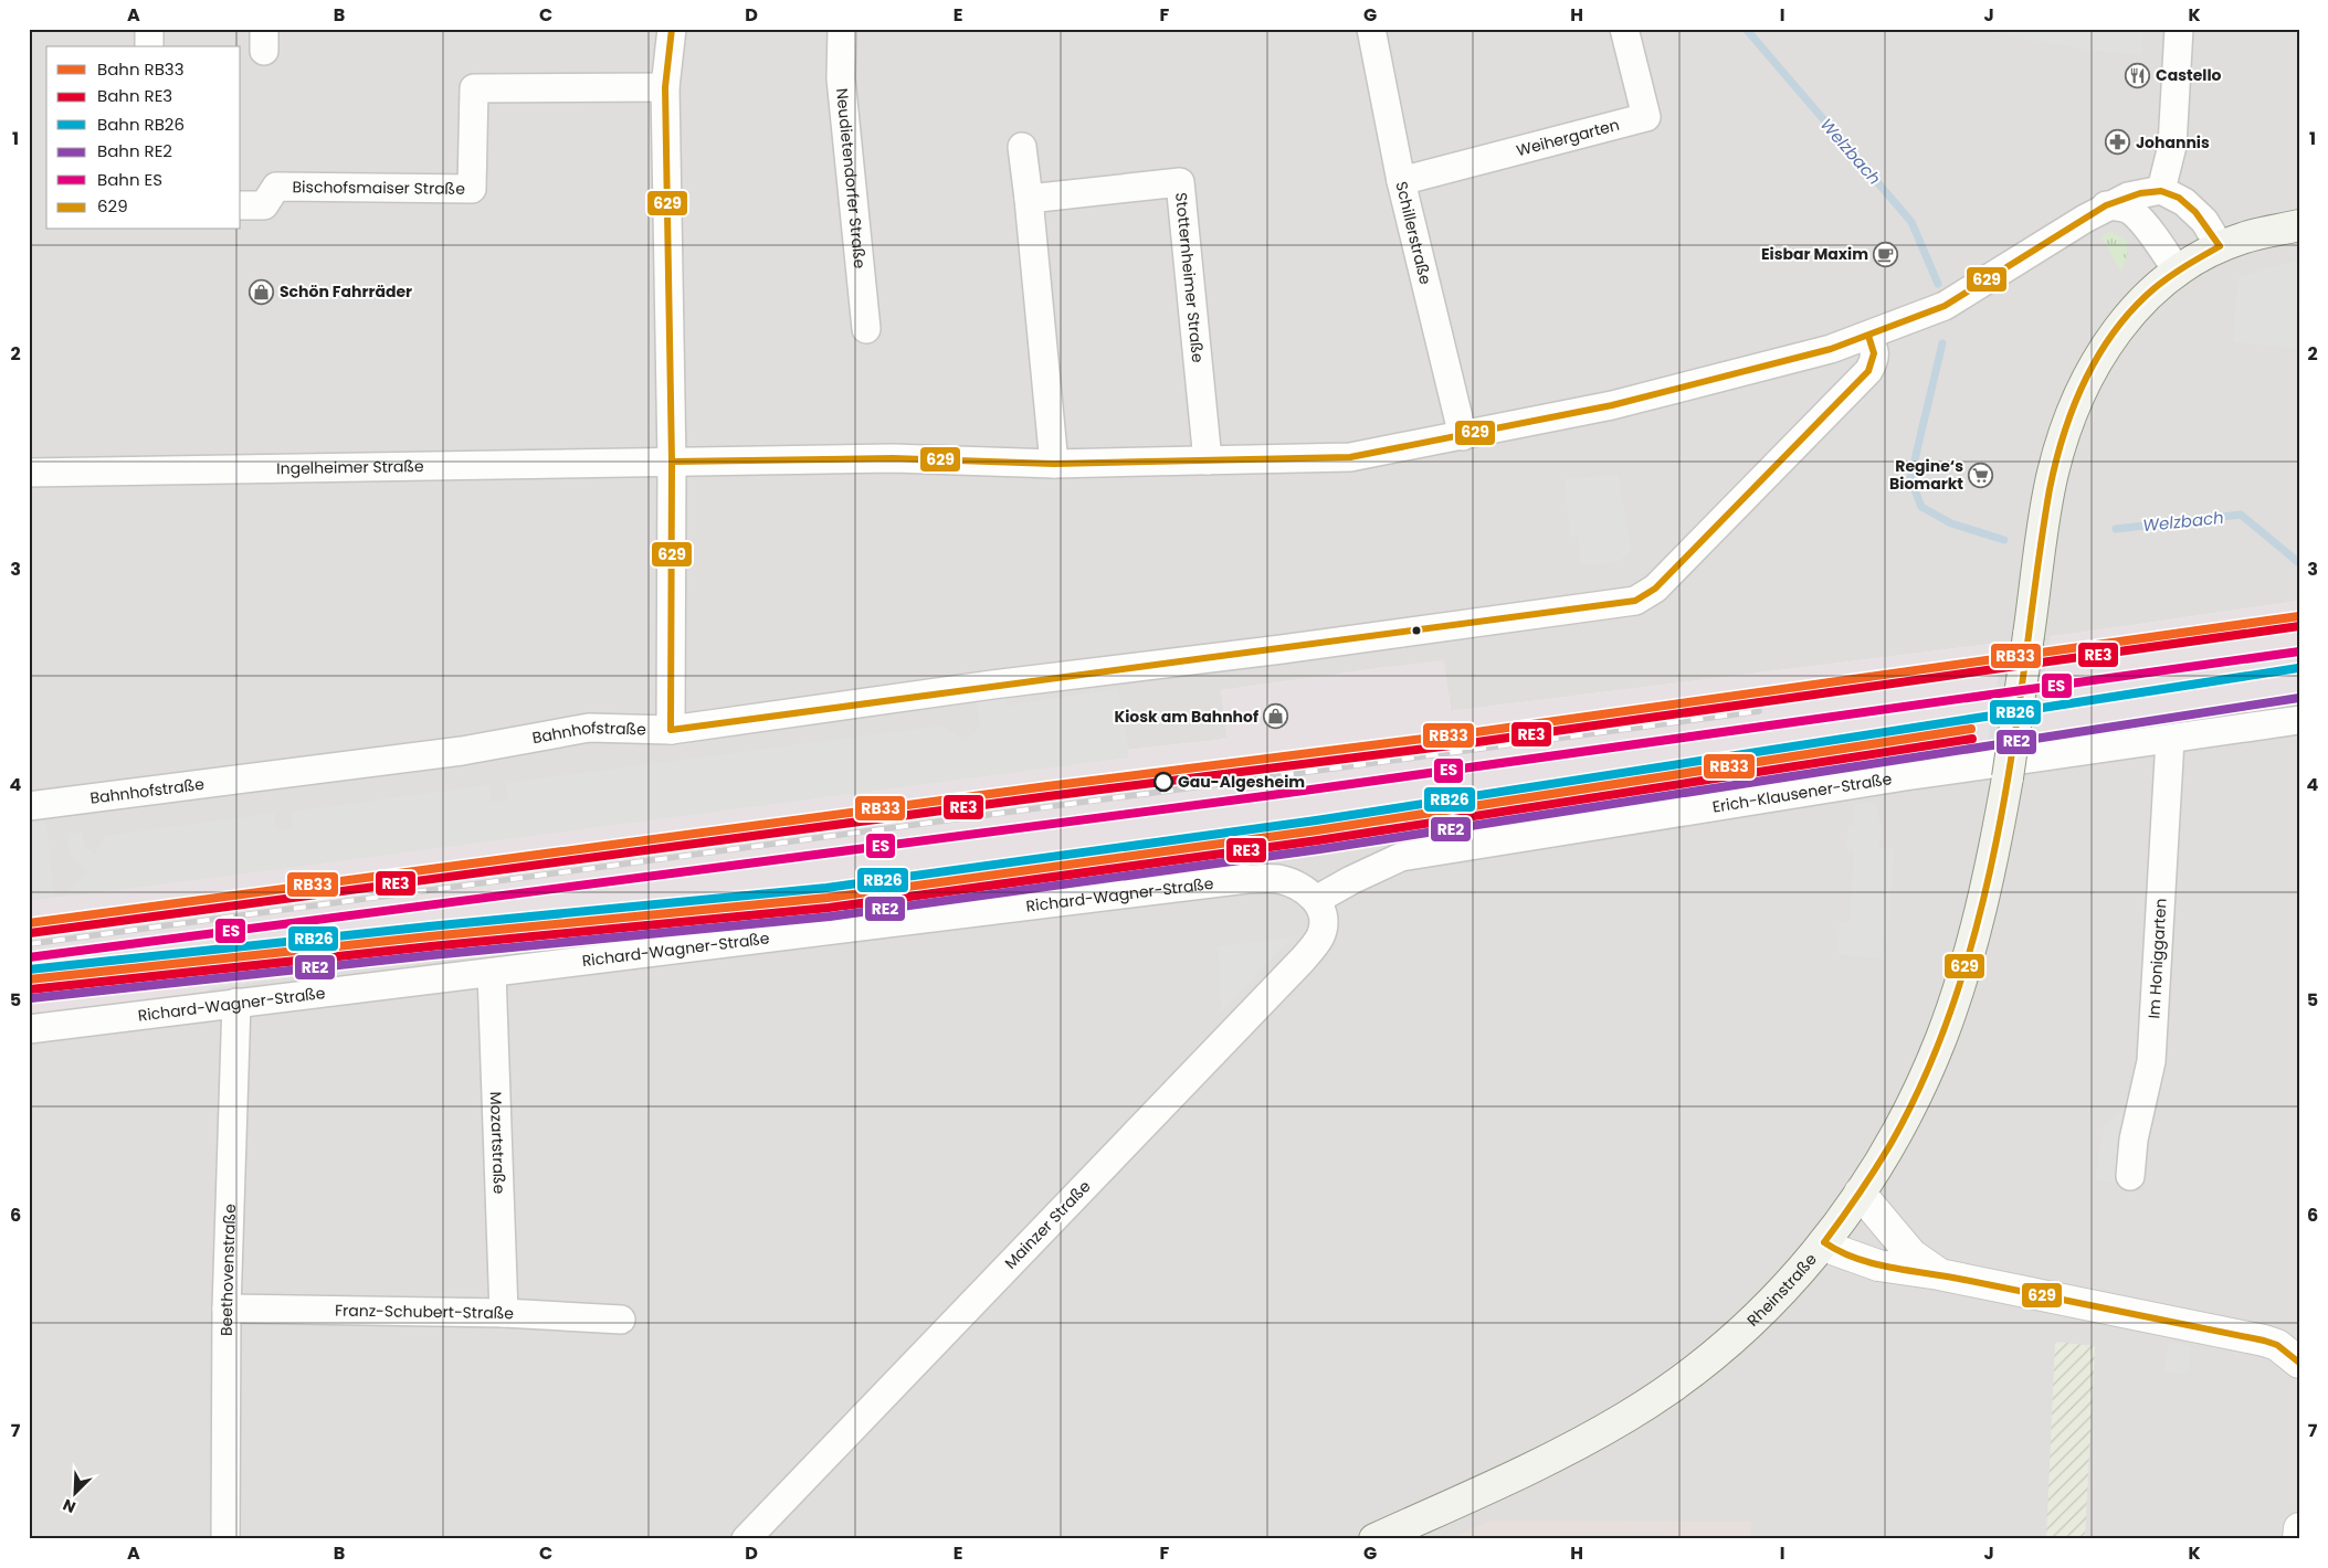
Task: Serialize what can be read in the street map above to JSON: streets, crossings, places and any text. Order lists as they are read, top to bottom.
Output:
{
  "streets": {
    "main road": ["Rheinstraße"],
    "street": [
      "Weihergarten",
      "Neudietendorfer Straße",
      "Bischofsmaiser Straße",
      "Schillerstraße",
      "Stotternheimer Straße",
      "Ingelheimer Straße",
      "Bahnhofstraße",
      "Erich-Klausener-Straße",
      "Richard-Wagner-Straße",
      "Im Honiggarten",
      "Mozartstraße",
      "Mainzer Straße",
      "Beethovenstraße",
      "Franz-Schubert-Straße"
    ]
  },
  "crossings": [
    ["Weihergarten", "Schillerstraße"],
    ["Schillerstraße", "Ingelheimer Straße"],
    ["Stotternheimer Straße", "Ingelheimer Straße"],
    ["Ingelheimer Straße", "Bahnhofstraße"],
    ["Erich-Klausener-Straße", "Richard-Wagner-Straße"],
    ["Erich-Klausener-Straße", "Im Honiggarten"],
    ["Erich-Klausener-Straße", "Mainzer Straße"],
    ["Richard-Wagner-Straße", "Mozartstraße"],
    ["Richard-Wagner-Straße", "Mainzer Straße"],
    ["Richard-Wagner-Straße", "Beethovenstraße"],
    ["Mozartstraße", "Franz-Schubert-Straße"],
    ["Beethovenstraße", "Franz-Schubert-Straße"]
  ],
  "water": ["Welzbach"],
  "places": {
    "restaurant": ["Castello"],
    "pharmacy": ["Johannis"],
    "cafe": ["Eisbar Maxim"],
    "shop": ["Schön Fahrräder", "Kiosk am Bahnhof"],
    "supermarket": ["Regine‘s Biomarkt"],
    "other": ["Gau-Algesheim"]
  },
  "lines": [
    "transit line 629",
    "rail line RB33",
    "rail line RE3",
    "rail line ES",
    "rail line RB26",
    "rail line RE2"
  ],
  "legend": [
    "Bahn RB33",
    "Bahn RE3",
    "Bahn RB26",
    "Bahn RE2",
    "Bahn ES",
    "629"
  ],
  "north": "bottom left",
  "grid": {
    "columns": [
      "A",
      "B",
      "C",
      "D",
      "E",
      "F",
      "G",
      "H",
      "I",
      "J",
      "K"
    ],
    "rows": [
      "1",
      "2",
      "3",
      "4",
      "5",
      "6",
      "7"
    ]
  }
}
